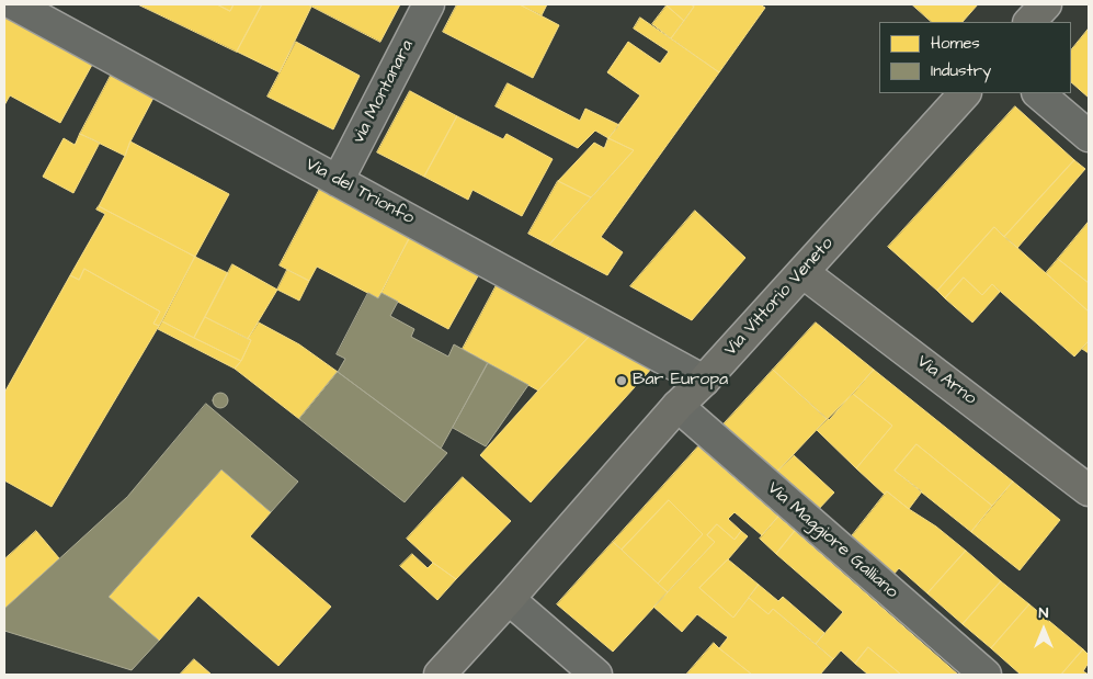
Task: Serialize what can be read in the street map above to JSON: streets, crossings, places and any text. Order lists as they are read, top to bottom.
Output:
{
  "streets": {
    "main road": ["Via Vittorio Veneto", "Via Arno"],
    "street": ["via Montanara", "Via del Trionfo", "Via Maggiore Galliano"]
  },
  "crossings": [
    ["via Montanara", "Via del Trionfo"],
    ["Via del Trionfo", "Via Vittorio Veneto"],
    ["Via Vittorio Veneto", "Via Arno"],
    ["Via Vittorio Veneto", "Via Maggiore Galliano"]
  ],
  "places": ["Bar Europa"],
  "legend": ["Homes", "Industry"],
  "north": "top"
}
